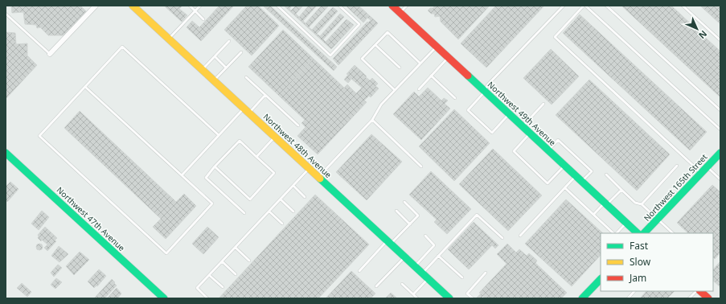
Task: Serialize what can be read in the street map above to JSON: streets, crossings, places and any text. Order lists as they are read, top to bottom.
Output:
{
  "streets": {
    "street": [
      "Northwest 49th Avenue",
      "Northwest 48th Avenue",
      "Northwest 165th Street",
      "Northwest 47th Avenue"
    ]
  },
  "legend": ["Fast", "Slow", "Jam"],
  "north": "bottom right"
}
